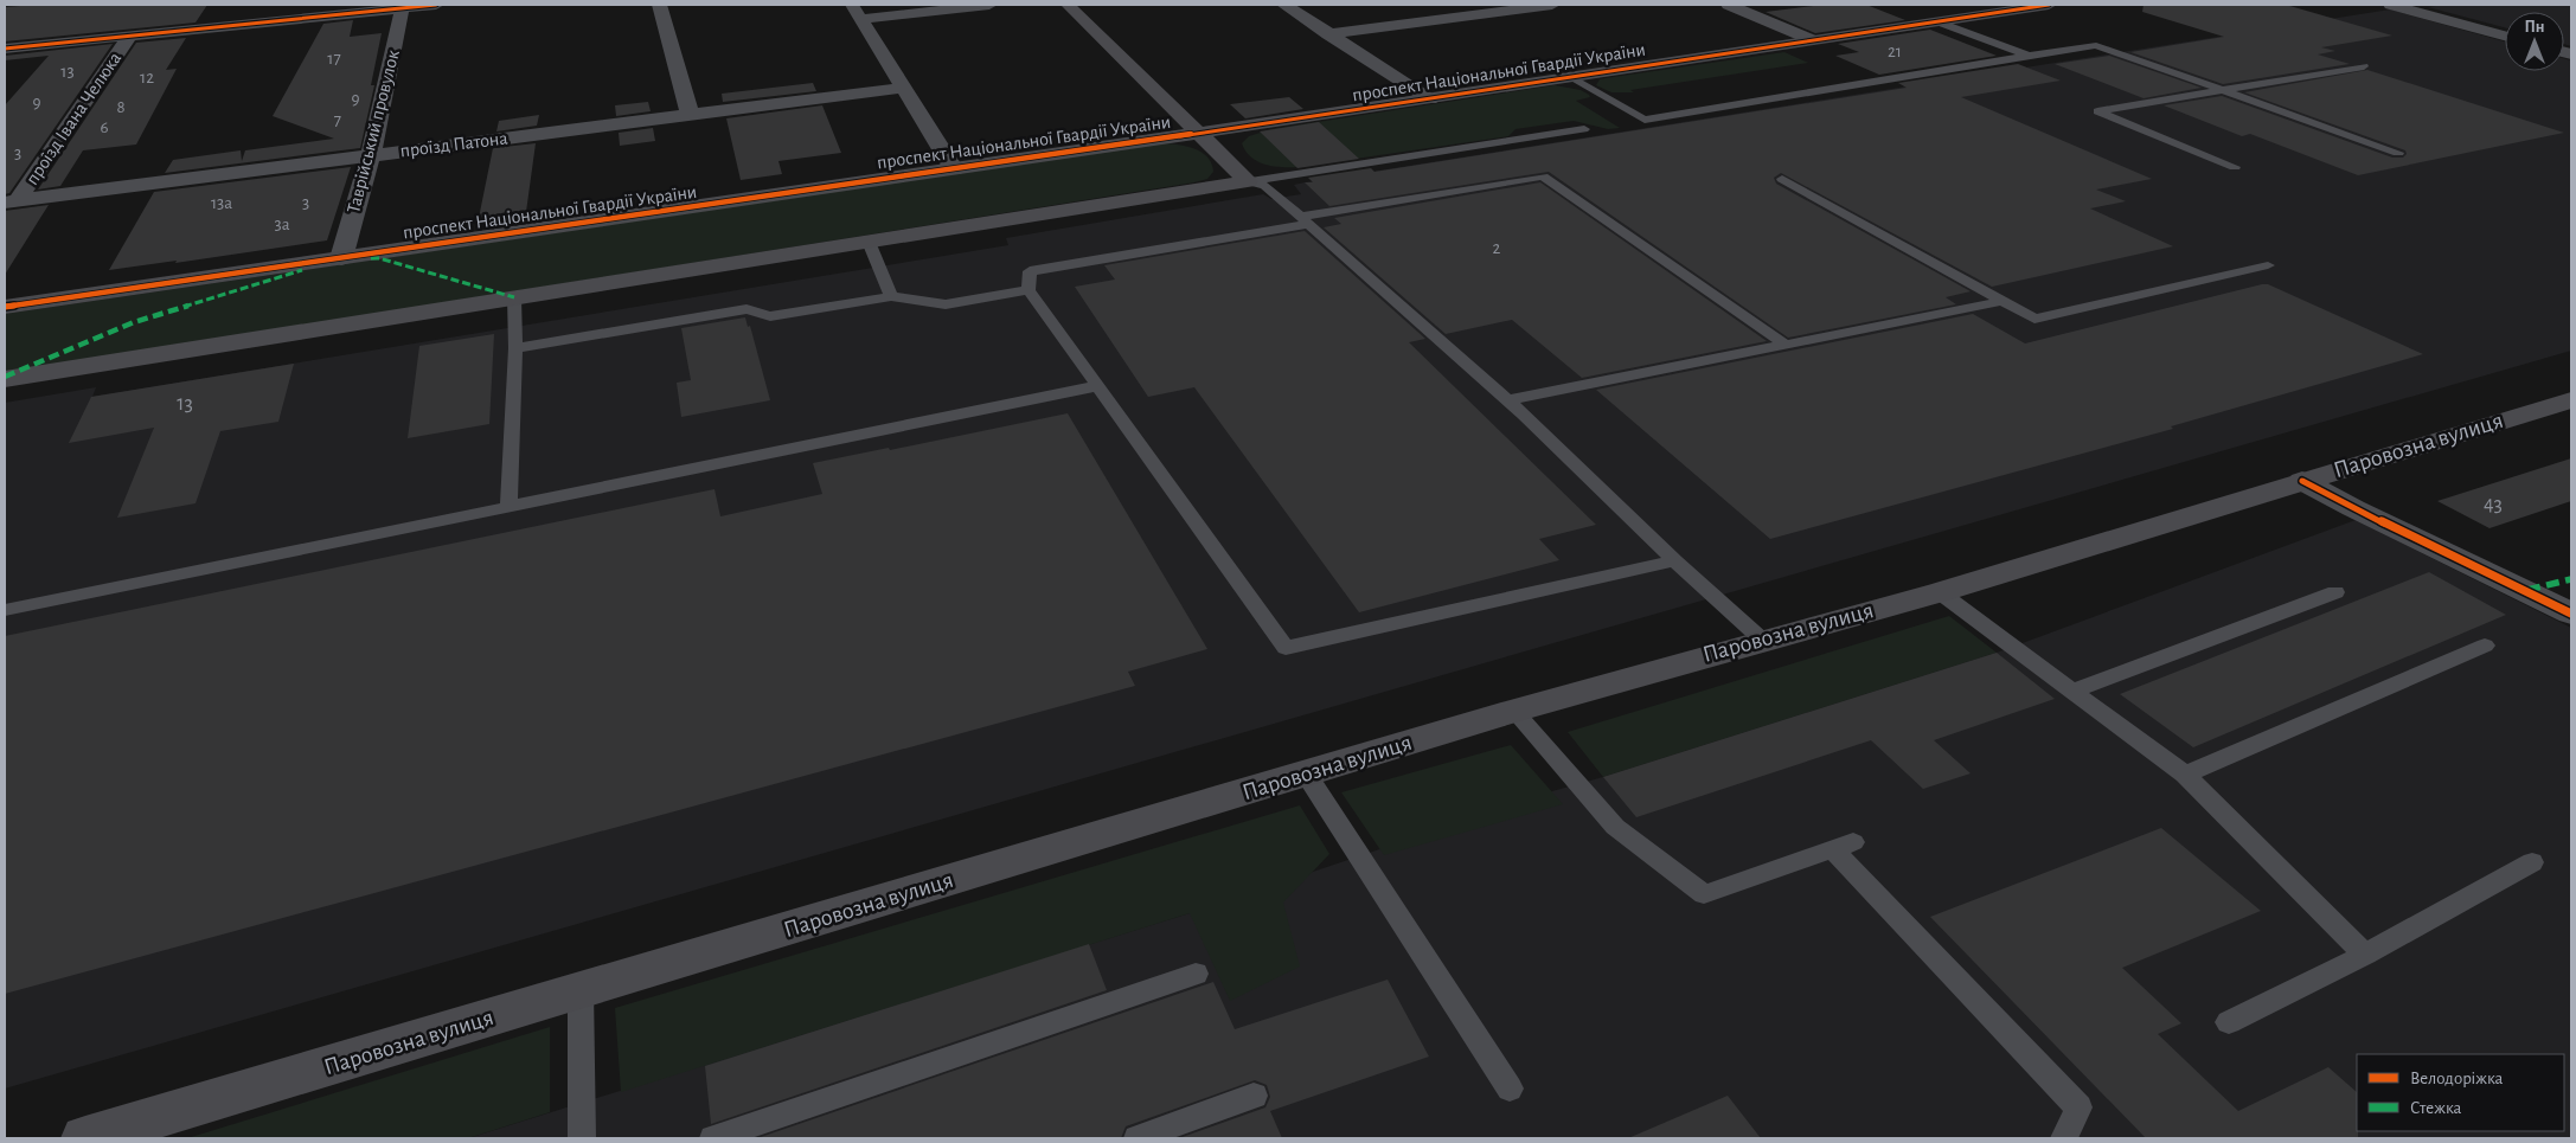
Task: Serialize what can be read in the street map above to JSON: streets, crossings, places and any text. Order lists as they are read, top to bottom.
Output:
{
  "streets": {
    "street": [
      "проспект Національної Гвардії України",
      "проїзд Івана Челюка",
      "Таврійський провулок",
      "проїзд Патона",
      "Паровозна вулиця"
    ]
  },
  "crossings": [
    ["проспект Національної Гвардії України", "Таврійський провулок"],
    ["проїзд Івана Челюка", "проїзд Патона"],
    ["Таврійський провулок", "проїзд Патона"]
  ],
  "house_numbers": [
    "21",
    "17",
    "13",
    "12",
    "9",
    "9",
    "8",
    "7",
    "6",
    "3",
    "13а",
    "3",
    "3а",
    "2",
    "13",
    "43"
  ],
  "legend": ["Велодоріжка", "Стежка"],
  "north": "top"
}
